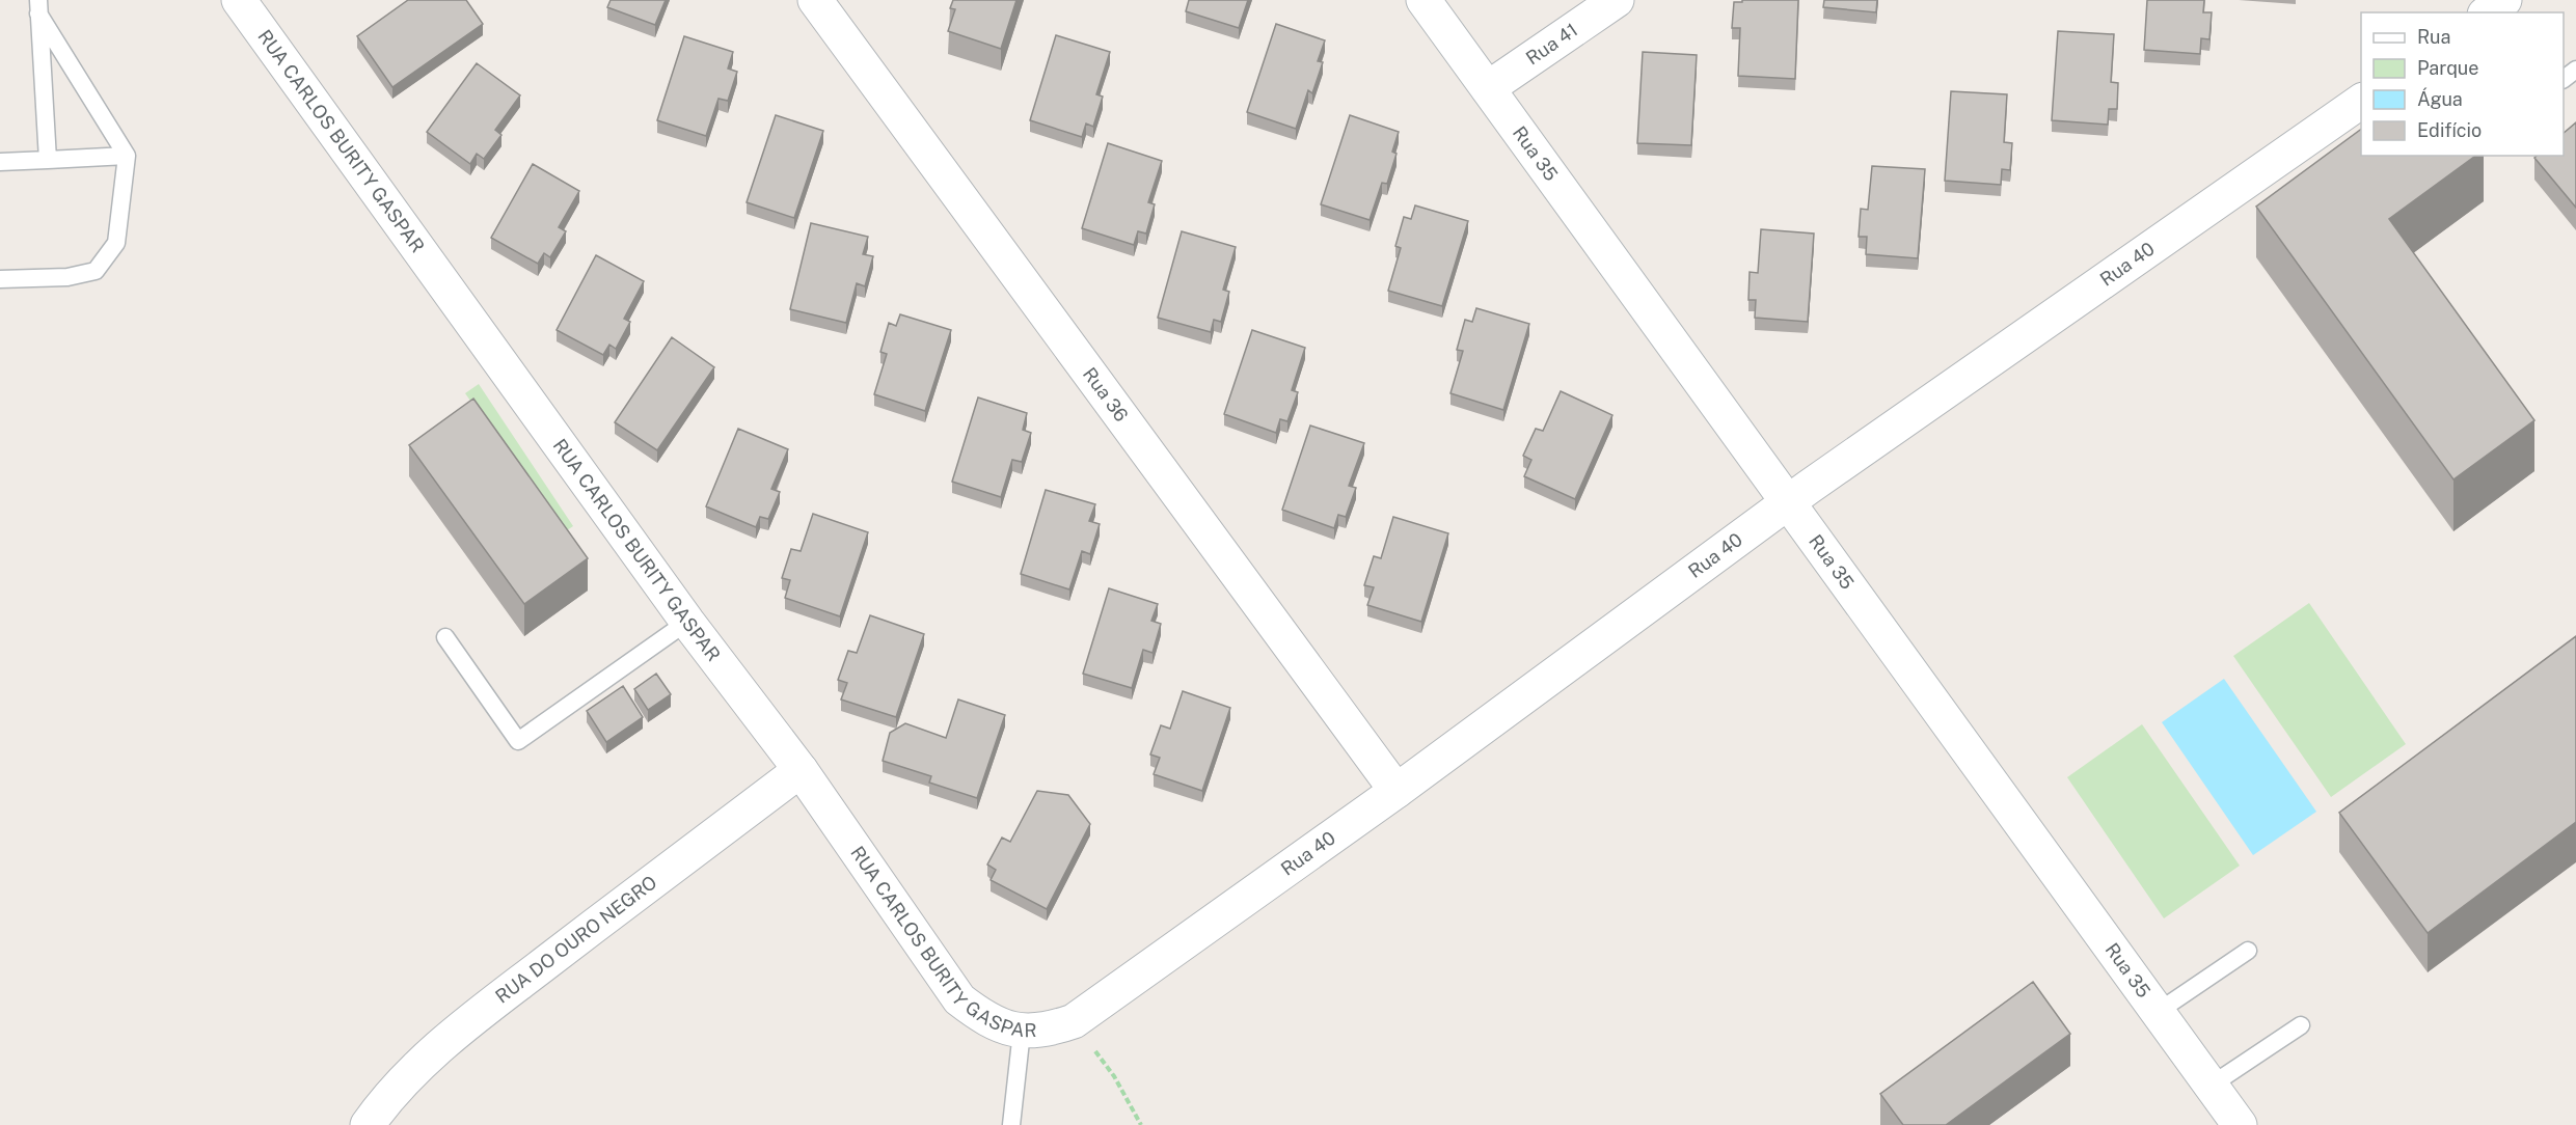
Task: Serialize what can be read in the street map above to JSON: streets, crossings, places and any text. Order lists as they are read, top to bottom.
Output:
{
  "streets": {
    "street": [
      "Rua 41",
      "RUA CARLOS BURITY GASPAR",
      "Rua 35",
      "Rua 40",
      "Rua 36",
      "RUA DO OURO NEGRO"
    ]
  },
  "crossings": [
    ["Rua 41", "Rua 35"],
    ["RUA CARLOS BURITY GASPAR", "Rua 40"],
    ["RUA CARLOS BURITY GASPAR", "RUA DO OURO NEGRO"],
    ["Rua 35", "Rua 40"],
    ["Rua 40", "Rua 36"]
  ],
  "legend": [
    "Rua",
    "Parque",
    "Água",
    "Edifício"
  ]
}
